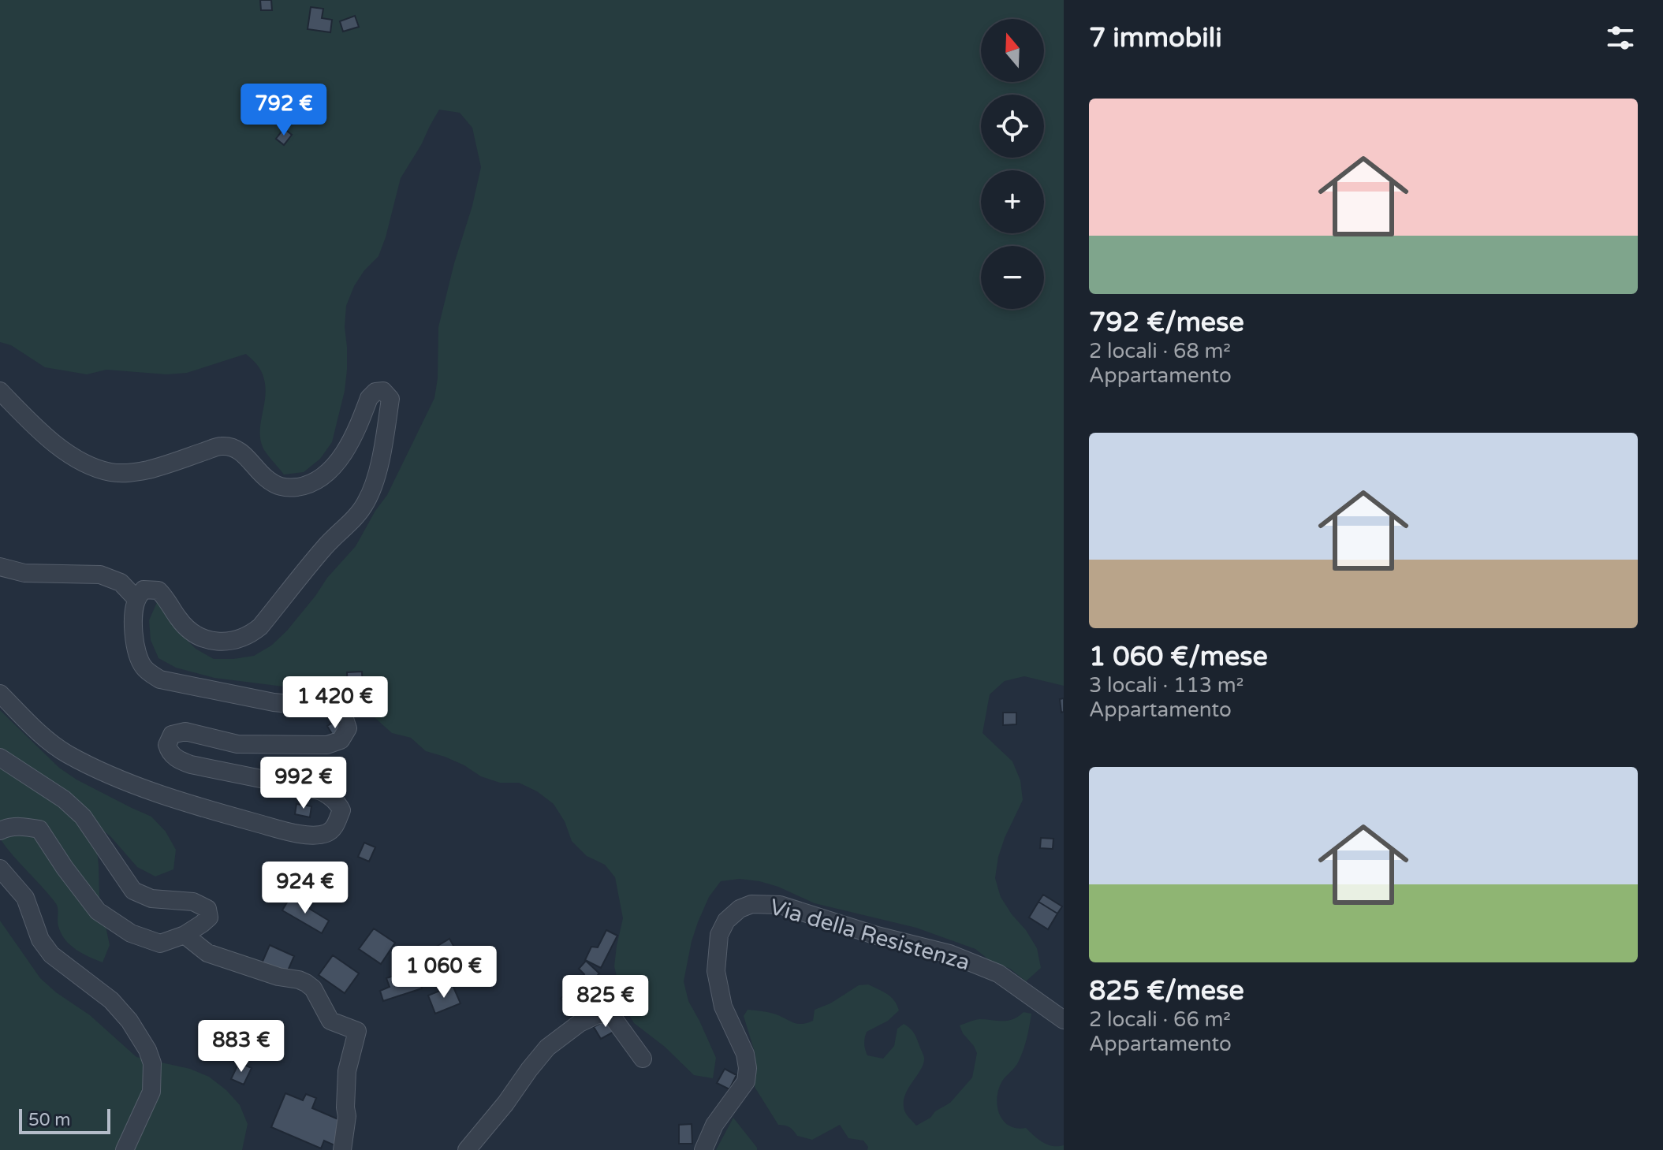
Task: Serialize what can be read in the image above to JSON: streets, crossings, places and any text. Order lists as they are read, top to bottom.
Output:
{
  "streets": {
    "street": ["Via della Resistenza"]
  },
  "scale_bar": "50 m",
  "north": "top",
  "page": {
    "heading": "7 immobili",
    "map_buttons": ["+", "−"],
    "list": [
      {
        "name": "792 €/mese",
        "note": "2 locali · 68 m² · Appartamento"
      },
      {
        "name": "1 060 €/mese",
        "note": "3 locali · 113 m² · Appartamento"
      },
      {
        "name": "825 €/mese",
        "note": "2 locali · 66 m² · Appartamento"
      }
    ],
    "price": [
      "792 €",
      "1 420 €",
      "992 €",
      "924 €",
      "1 060 €",
      "825 €",
      "883 €"
    ],
    "scale": "50 m"
  }
}
